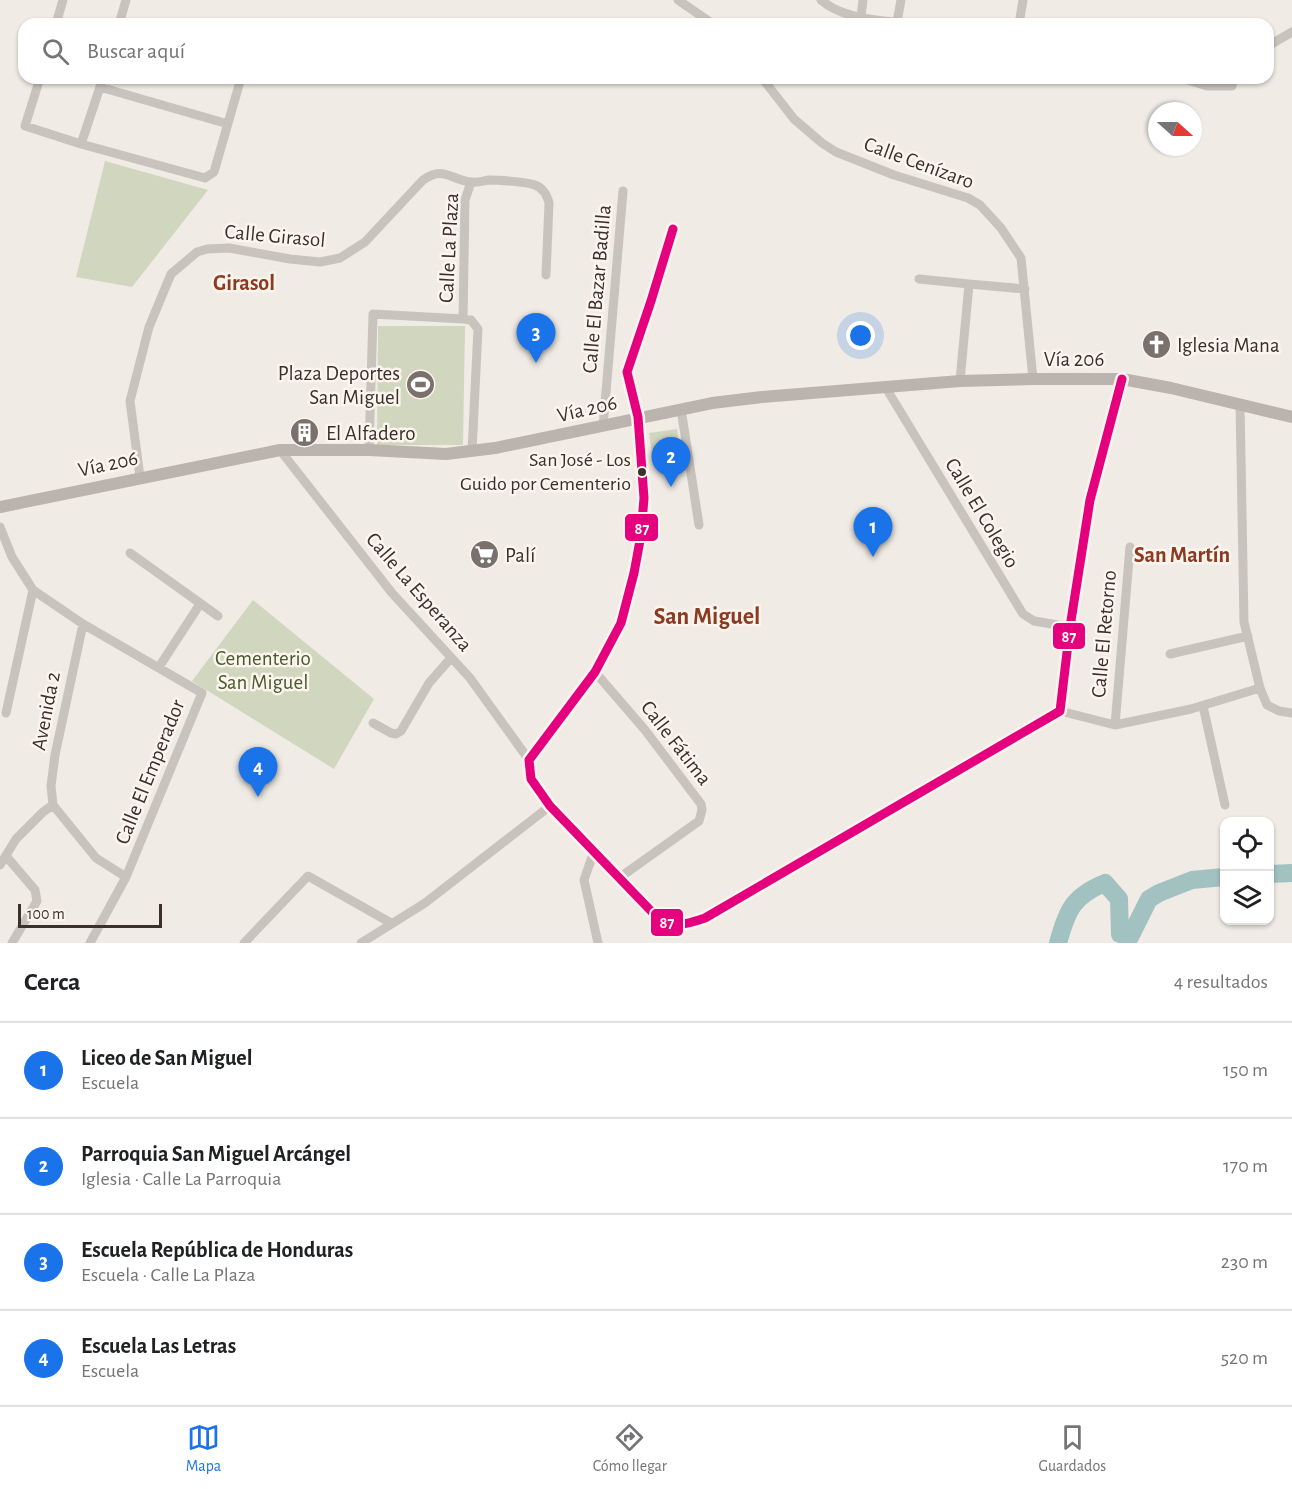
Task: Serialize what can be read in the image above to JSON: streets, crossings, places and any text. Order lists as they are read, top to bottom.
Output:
{
  "streets": {
    "main road": ["Vía 206"],
    "street": [
      "Calle Cenízaro",
      "Calle Girasol",
      "Calle La Plaza",
      "Calle El Bazar Badilla",
      "Calle El Colegio",
      "Calle La Esperanza",
      "Calle El Retorno",
      "Avenida 2",
      "Calle Fátima",
      "Calle El Emperador"
    ]
  },
  "crossings": [
    ["Calle Cenízaro", "Vía 206"],
    ["Calle Girasol", "Calle La Plaza"],
    ["Calle Girasol", "Vía 206"],
    ["Calle La Plaza", "Vía 206"],
    ["Calle El Bazar Badilla", "Vía 206"],
    ["Vía 206", "Calle El Colegio"],
    ["Vía 206", "Calle La Esperanza"],
    ["Calle La Esperanza", "Calle Fátima"],
    ["Avenida 2", "Calle El Emperador"]
  ],
  "districts": ["Girasol", "San Martín", "San Miguel"],
  "parks": ["Cementerio San Miguel"],
  "places": {
    "church": ["Iglesia Mana"],
    "sports": ["Plaza Deportes San Miguel"],
    "building": ["El Alfadero"],
    "other": ["San José - Los Guido por Cementerio"],
    "supermarket": ["Palí"]
  },
  "lines": ["transit line 87"],
  "scale_bar": "100 m",
  "north": "right",
  "page": {
    "search": "Buscar aquí",
    "pins": [
      "3",
      "2",
      "1",
      "4"
    ],
    "scale": "100 m",
    "heading": ["Cerca", "4 resultados"],
    "list": [
      {
        "mark": "1",
        "name": "Liceo de San Miguel",
        "note": "Escuela",
        "value": "150 m"
      },
      {
        "mark": "2",
        "name": "Parroquia San Miguel Arcángel",
        "note": "Iglesia · Calle La Parroquia",
        "value": "170 m"
      },
      {
        "mark": "3",
        "name": "Escuela República de Honduras",
        "note": "Escuela · Calle La Plaza",
        "value": "230 m"
      },
      {
        "mark": "4",
        "name": "Escuela Las Letras",
        "note": "Escuela",
        "value": "520 m"
      }
    ],
    "nav": ["Mapa", "Cómo llegar", "Guardados"]
  }
}
